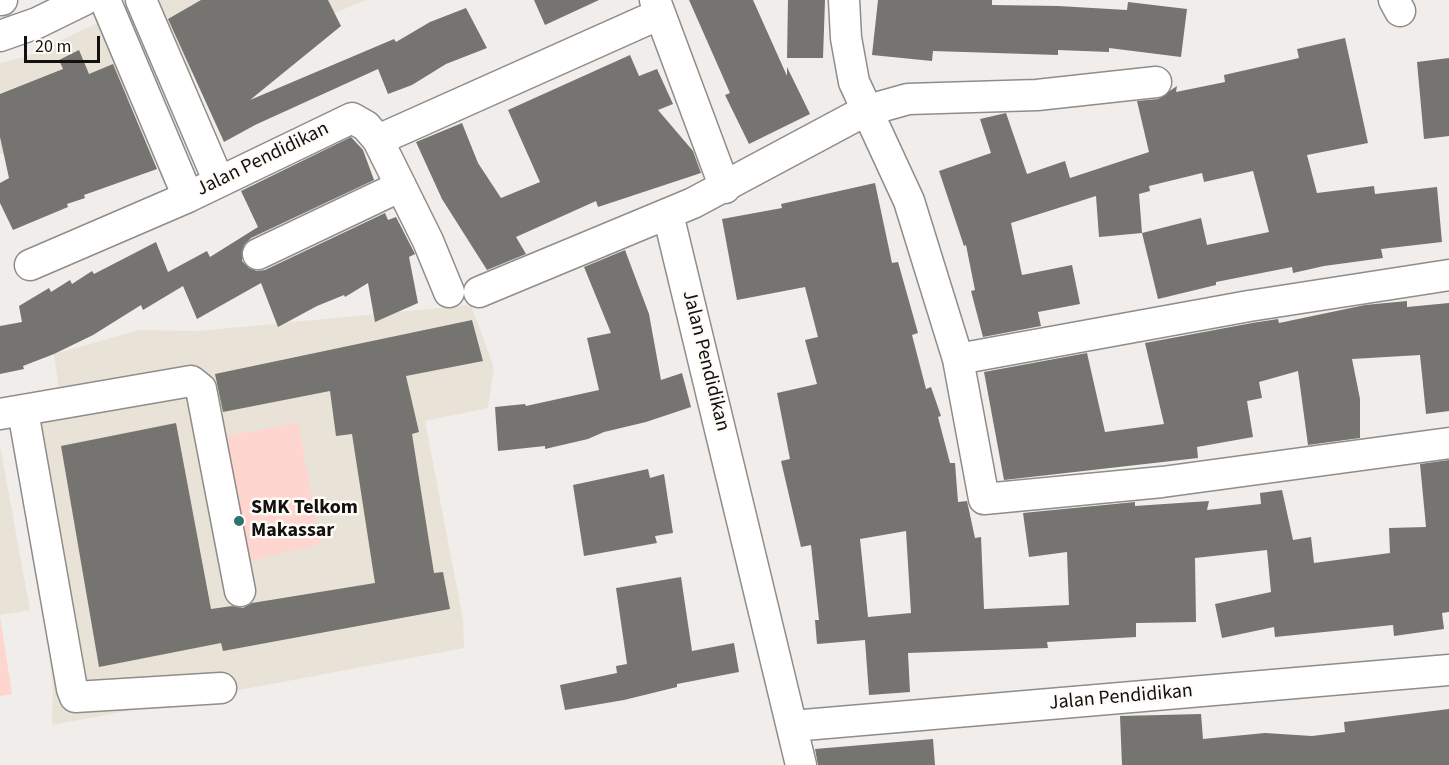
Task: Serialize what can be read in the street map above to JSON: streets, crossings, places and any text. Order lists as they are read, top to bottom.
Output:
{
  "streets": {
    "street": ["Jalan Pendidikan"]
  },
  "places": ["SMK Telkom Makassar"],
  "scale_bar": "20 m"
}
